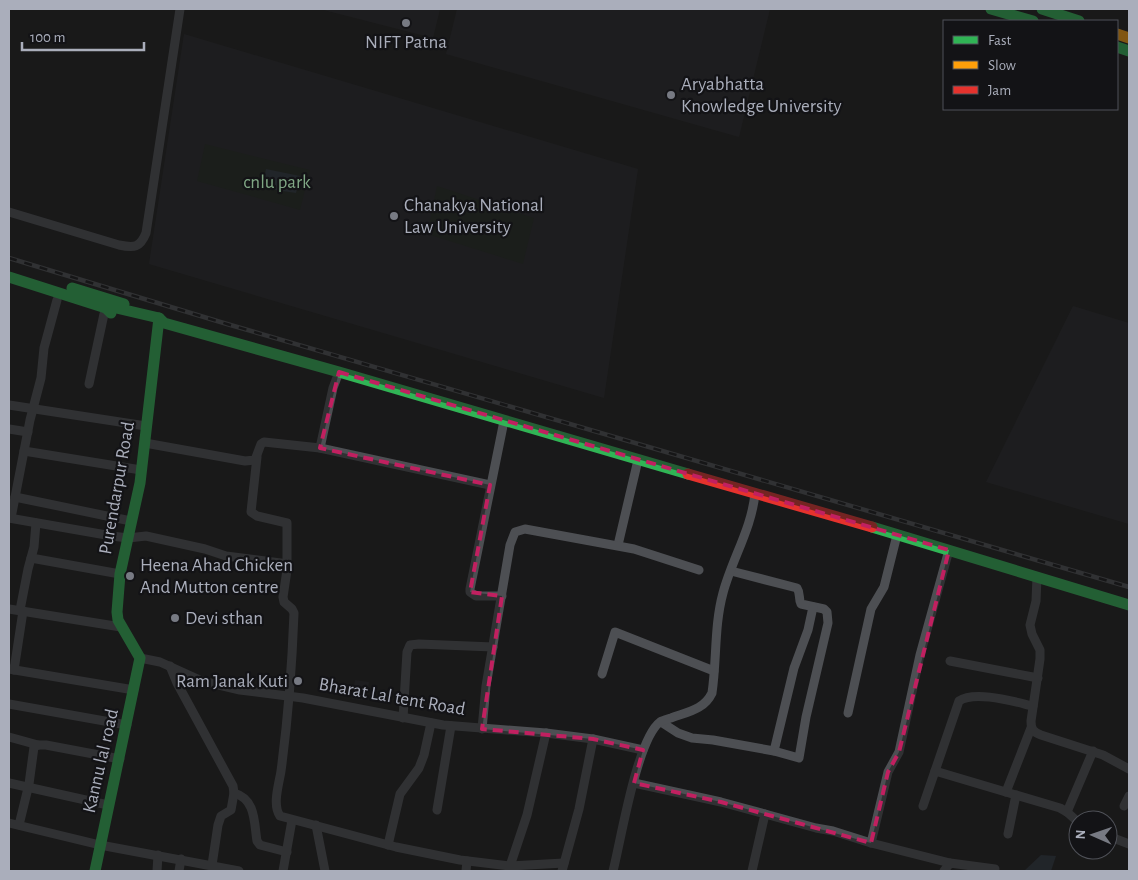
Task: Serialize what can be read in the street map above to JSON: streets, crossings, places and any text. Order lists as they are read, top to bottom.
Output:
{
  "streets": {
    "street": ["Purendarpur Road", "Bharat Lal tent Road", "Kannu lal road"]
  },
  "crossings": [
    ["Purendarpur Road", "Bharat Lal tent Road"],
    ["Purendarpur Road", "Kannu lal road"],
    ["Bharat Lal tent Road", "Kannu lal road"]
  ],
  "parks": ["cnlu park"],
  "places": [
    "NIFT Patna",
    "Aryabhatta Knowledge University",
    "Chanakya National Law University",
    "Heena Ahad Chicken And Mutton centre",
    "Devi sthan",
    "Ram Janak Kuti"
  ],
  "legend": ["Fast", "Slow", "Jam"],
  "scale_bar": "100 m",
  "north": "left"
}
